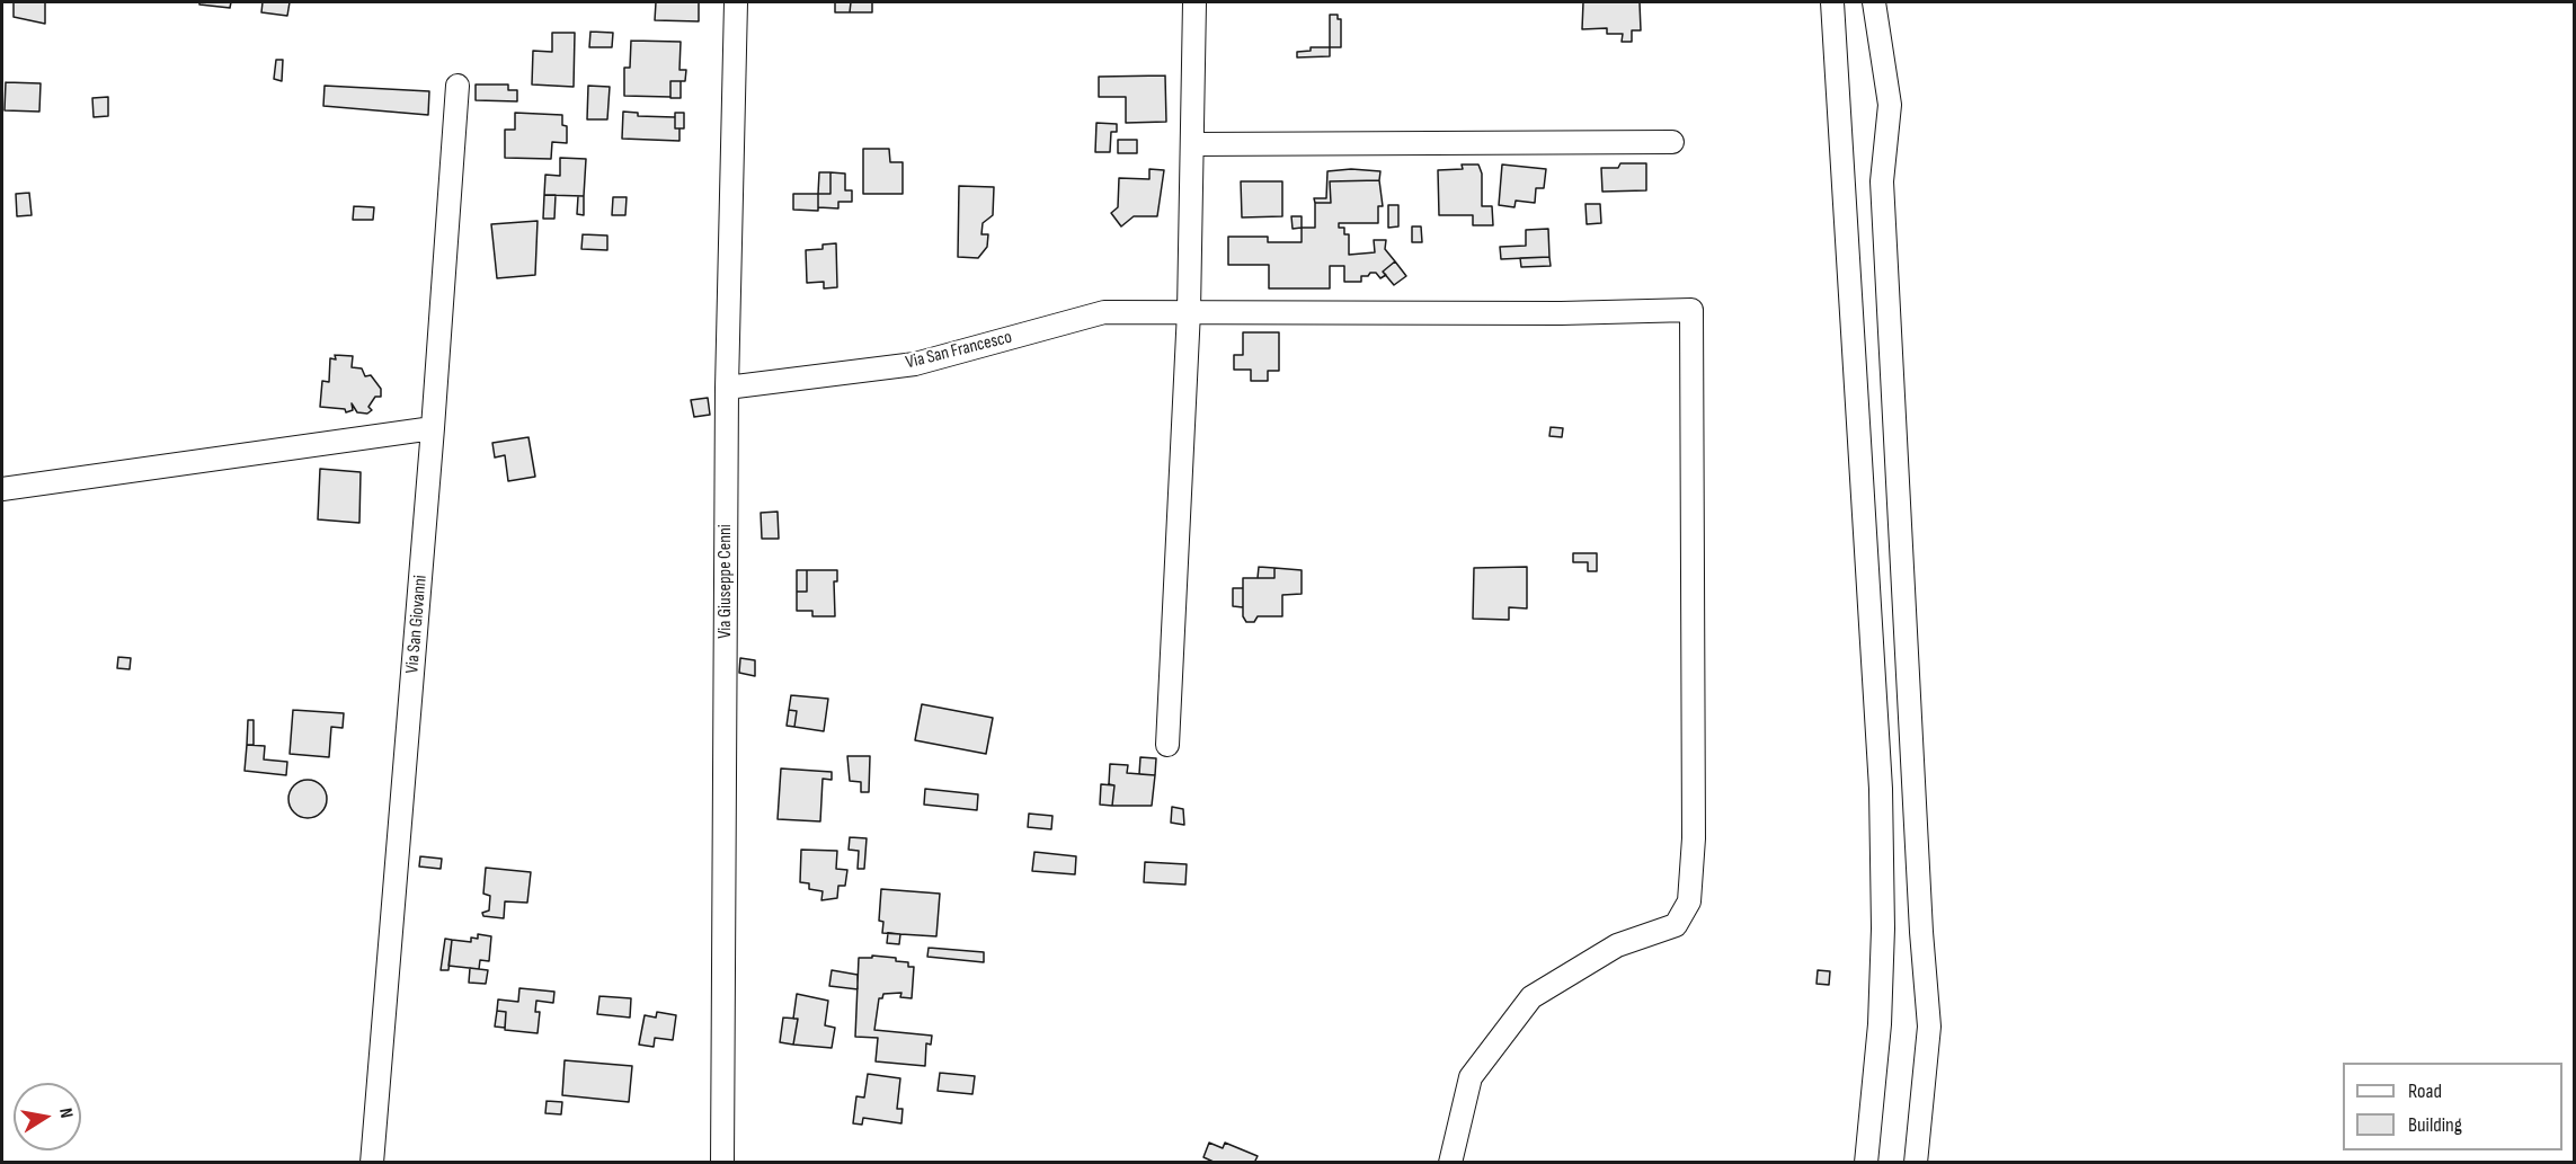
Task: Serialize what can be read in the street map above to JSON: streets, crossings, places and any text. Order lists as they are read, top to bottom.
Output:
{
  "streets": {
    "street": ["Via San Francesco", "Via Giuseppe Cenni", "Via San Giovanni"]
  },
  "crossings": [
    ["Via San Francesco", "Via Giuseppe Cenni"]
  ],
  "legend": ["Road", "Building"],
  "north": "right"
}
